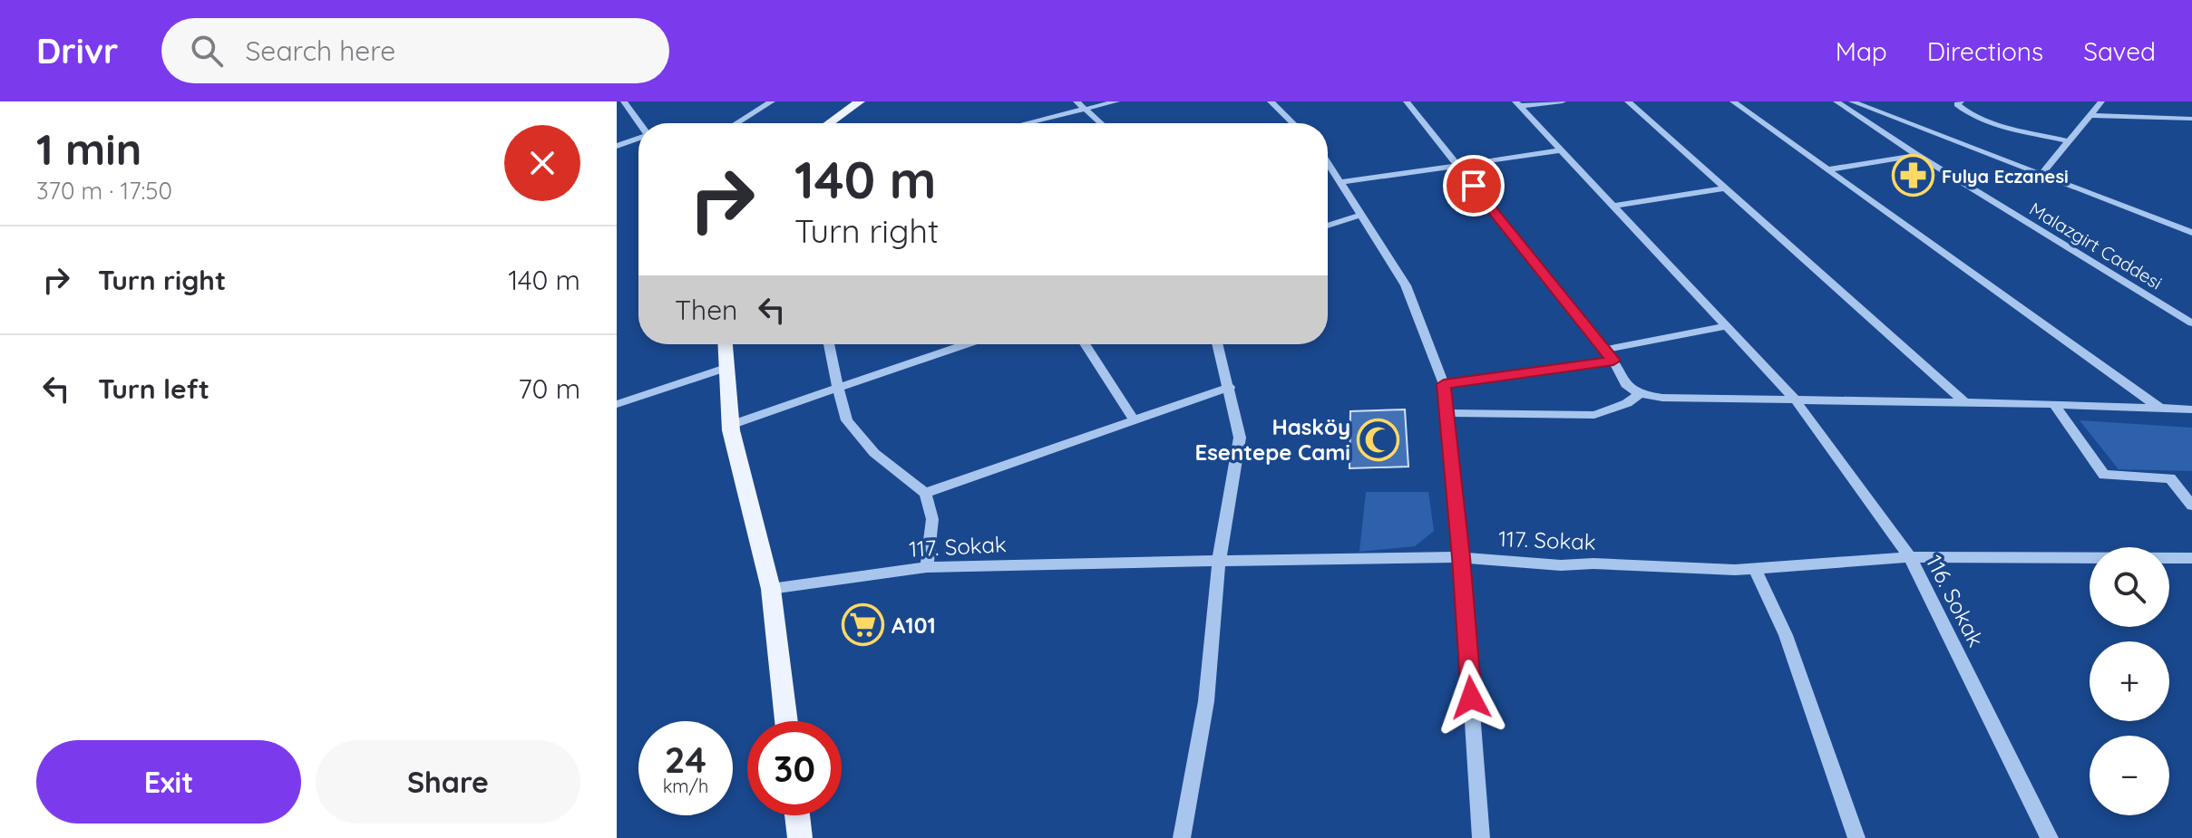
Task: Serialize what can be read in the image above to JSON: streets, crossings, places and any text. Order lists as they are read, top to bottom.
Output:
{
  "streets": {
    "street": ["Malazgirt Caddesi", "117. Sokak", "116. Sokak"]
  },
  "crossings": [
    ["117. Sokak", "116. Sokak"]
  ],
  "places": {
    "pharmacy": ["Fulya Eczanesi"],
    "mosque": ["Hasköy Esentepe Cami"],
    "supermarket": ["A101"]
  },
  "page": {
    "header": "Drivr",
    "search": "Search here",
    "nav": ["Map", "Directions", "Saved"],
    "heading": ["1 min", "370 m · 17:50"],
    "turn": ["140 m", "Turn right"],
    "list": [
      {
        "name": "Turn right",
        "value": "140 m"
      },
      {
        "name": "Turn left",
        "value": "70 m"
      }
    ],
    "then": "Then",
    "map_buttons": ["+", "−"],
    "speed": "24 km/h",
    "limit": "30",
    "buttons": ["Exit", "Share"]
  }
}
